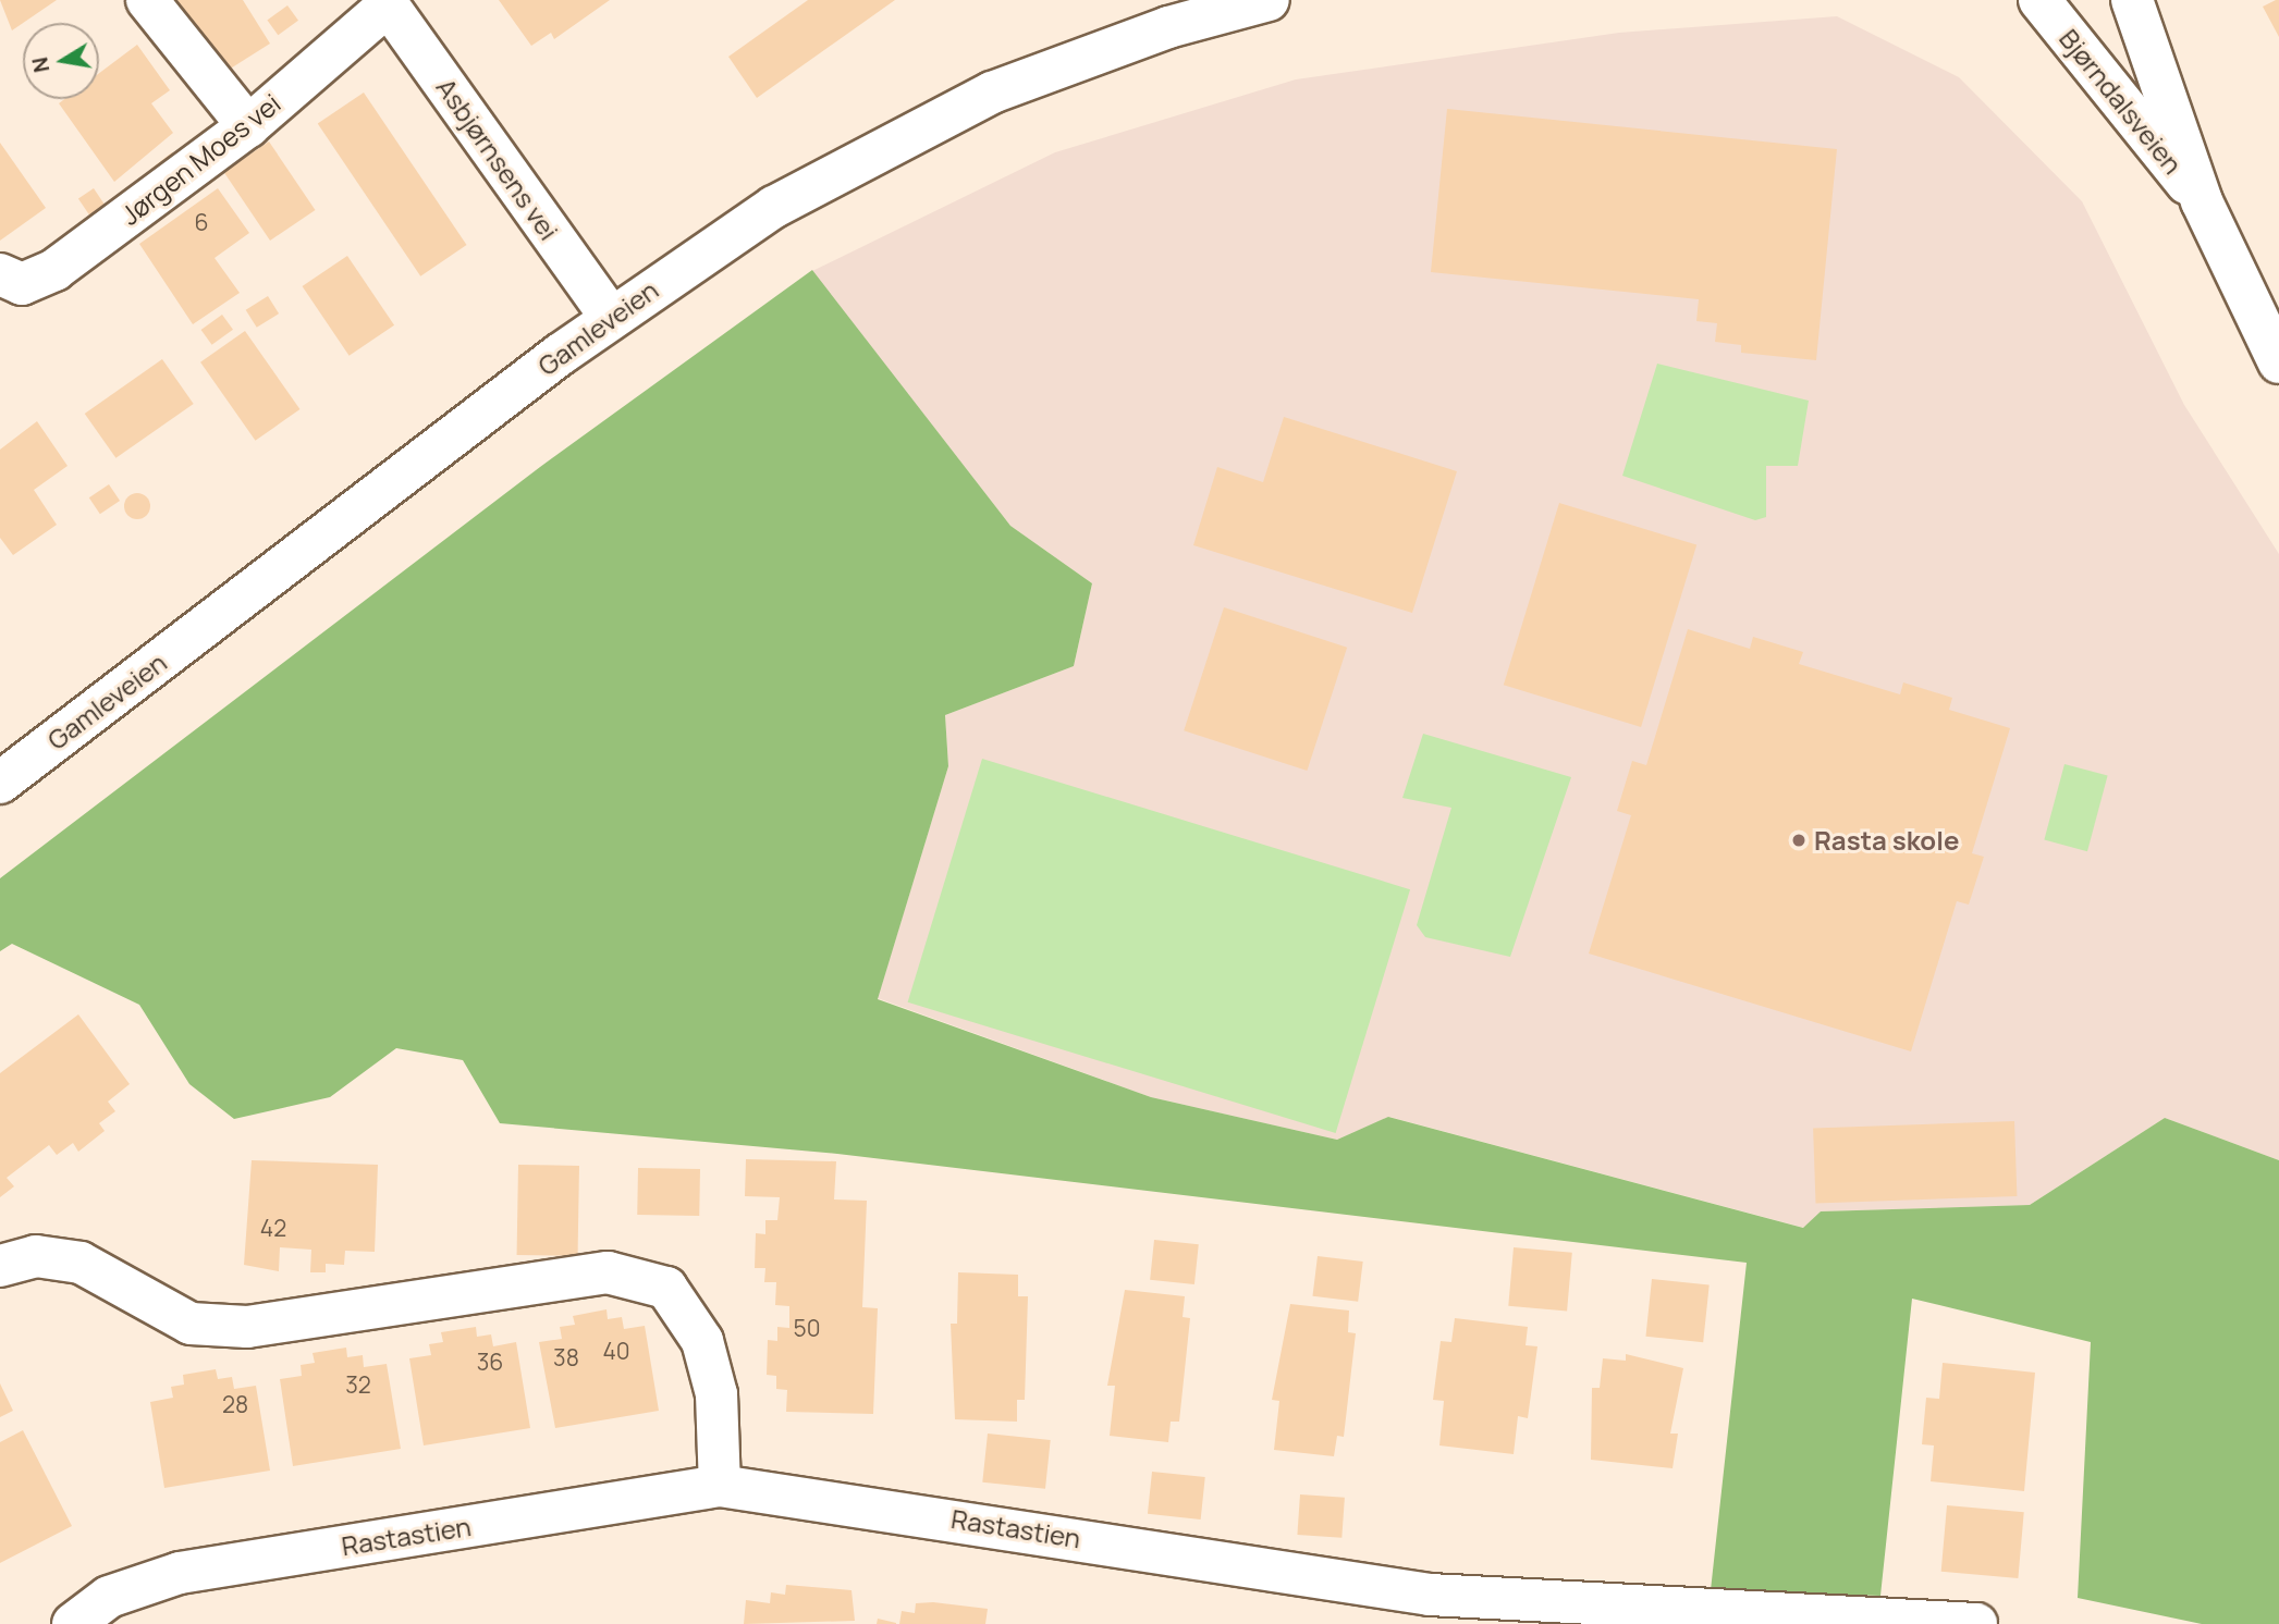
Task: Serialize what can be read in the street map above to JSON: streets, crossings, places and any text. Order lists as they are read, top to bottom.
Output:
{
  "streets": {
    "street": [
      "Bjørndalsveien",
      "Jørgen Moes vei",
      "Asbjørnsens vei",
      "Gamleveien",
      "Rastastien"
    ]
  },
  "crossings": [
    ["Jørgen Moes vei", "Asbjørnsens vei"],
    ["Asbjørnsens vei", "Gamleveien"]
  ],
  "places": ["Rasta skole"],
  "house_numbers": [
    "6",
    "42",
    "50",
    "40",
    "38",
    "36",
    "32",
    "28"
  ],
  "north": "left"
}
